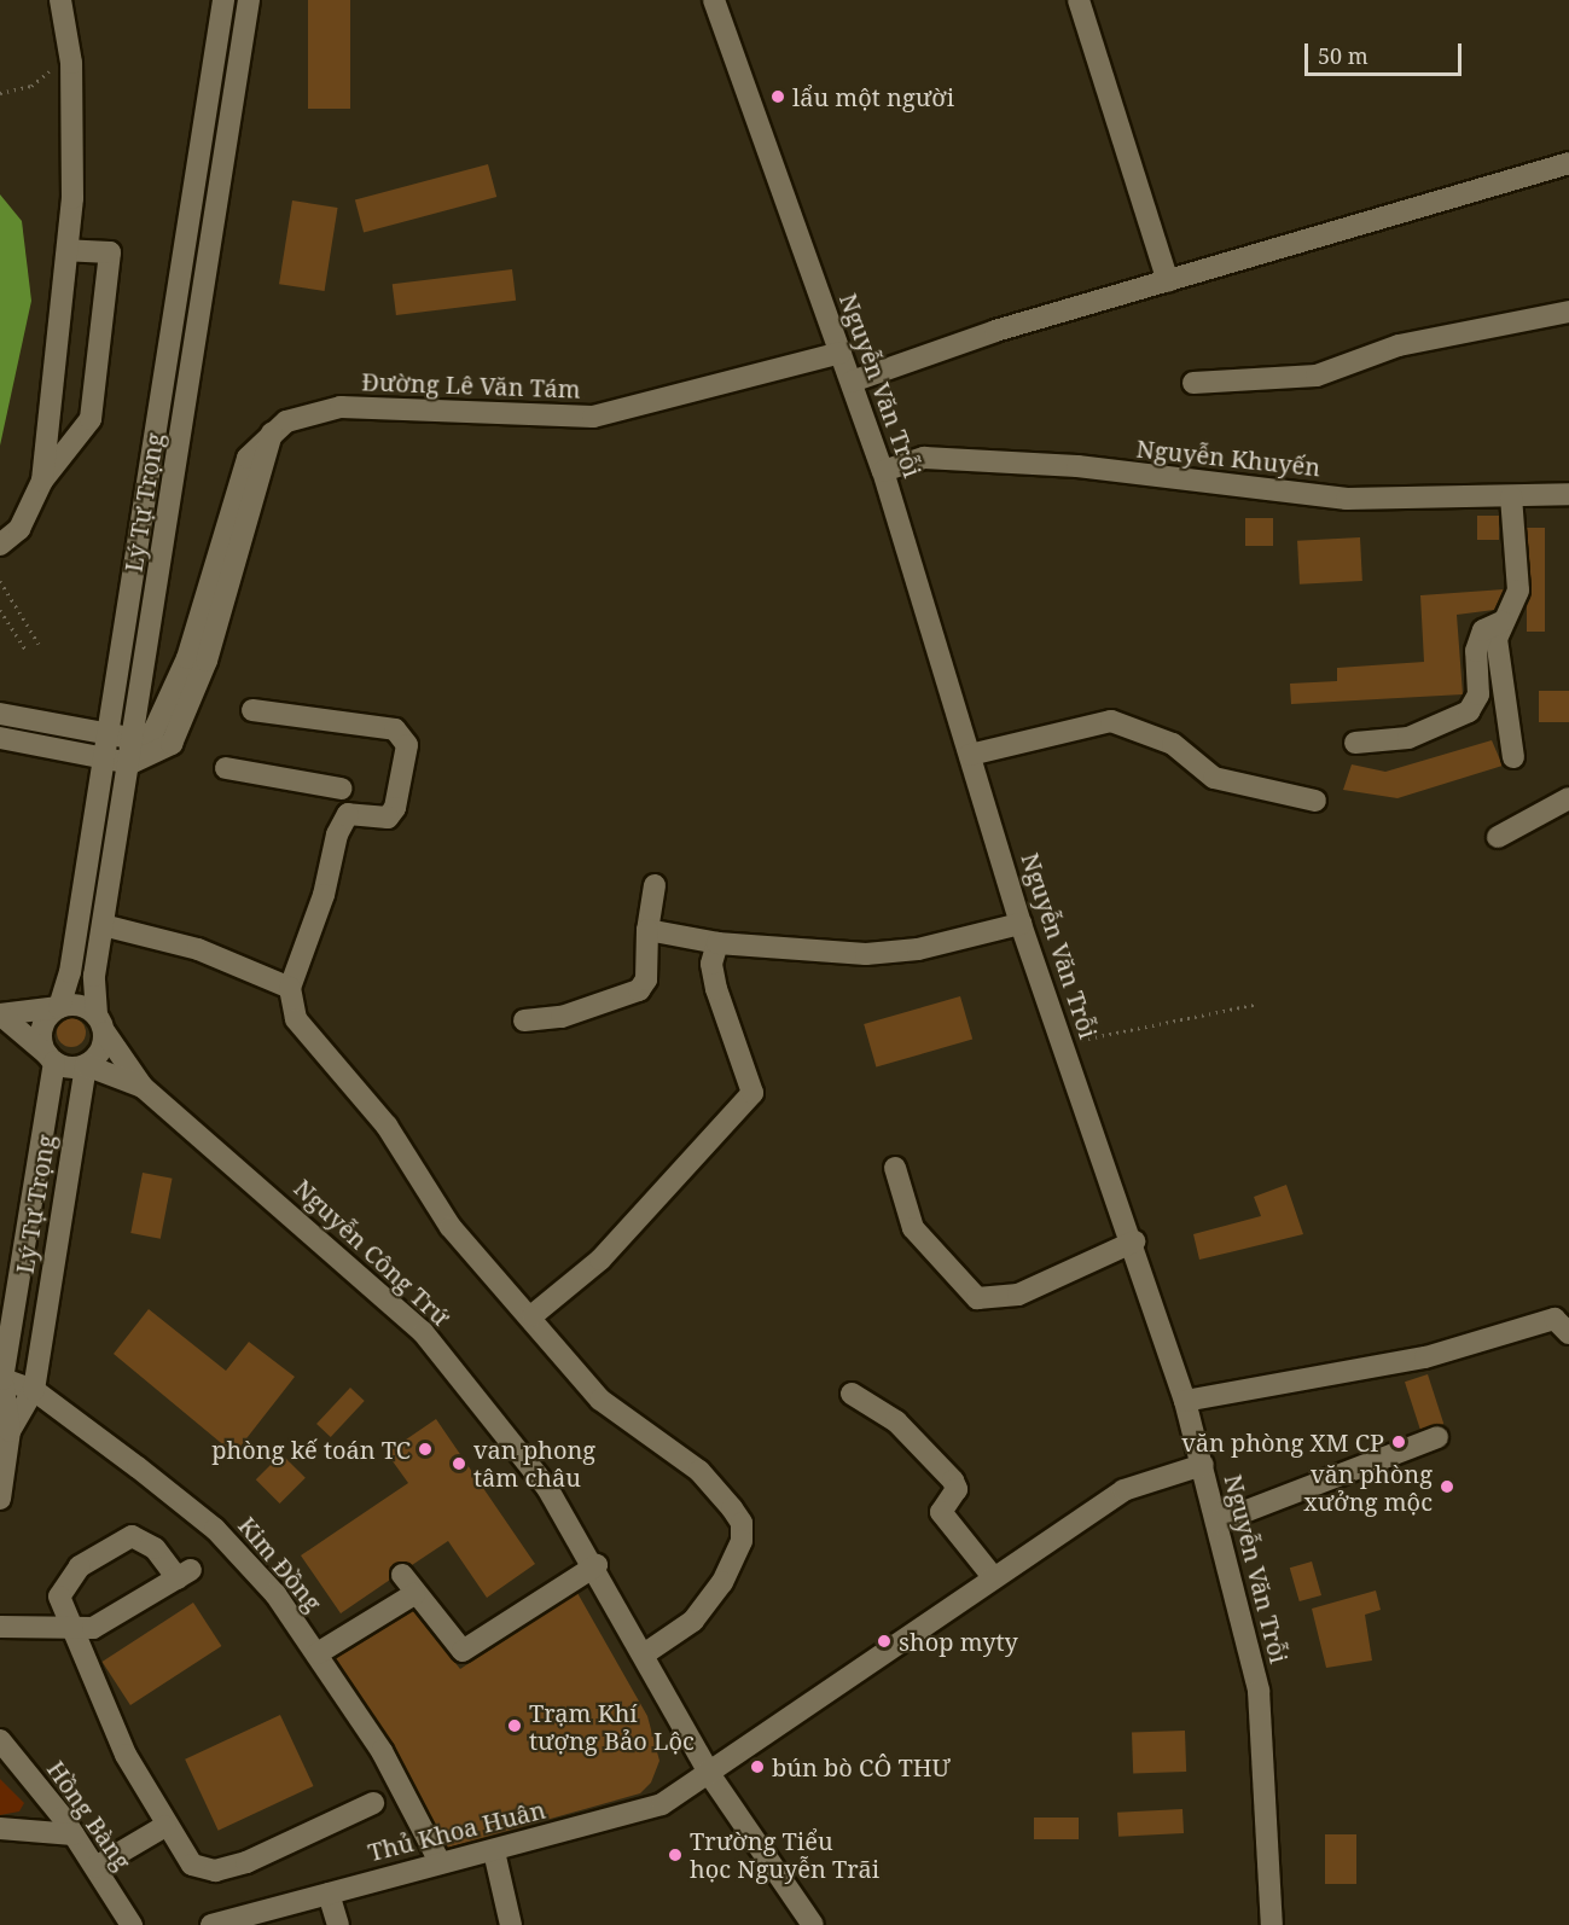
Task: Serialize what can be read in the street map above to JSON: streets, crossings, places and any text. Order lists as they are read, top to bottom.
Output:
{
  "streets": {
    "street": [
      "Đường Lê Văn Tám",
      "Nguyễn Văn Trỗi",
      "Nguyễn Khuyến",
      "Lý Tự Trọng",
      "Nguyễn Công Trứ",
      "Kim Đồng",
      "Hồng Bàng",
      "Thủ Khoa Huân"
    ]
  },
  "crossings": [
    ["Đường Lê Văn Tám", "Nguyễn Văn Trỗi"],
    ["Đường Lê Văn Tám", "Lý Tự Trọng"],
    ["Nguyễn Văn Trỗi", "Nguyễn Khuyến"],
    ["Nguyễn Văn Trỗi", "Thủ Khoa Huân"],
    ["Lý Tự Trọng", "Nguyễn Công Trứ"],
    ["Lý Tự Trọng", "Kim Đồng"],
    ["Nguyễn Công Trứ", "Thủ Khoa Huân"],
    ["Kim Đồng", "Thủ Khoa Huân"]
  ],
  "places": [
    "lẩu một người",
    "văn phòng XM CP",
    "phòng kế toán TC",
    "van phong tâm châu",
    "văn phòng xưởng mộc",
    "shop myty",
    "Trạm Khí tượng Bảo Lộc",
    "bún bò CÔ THƯ",
    "Trường Tiểu học Nguyễn Trãi"
  ],
  "scale_bar": "50 m"
}
